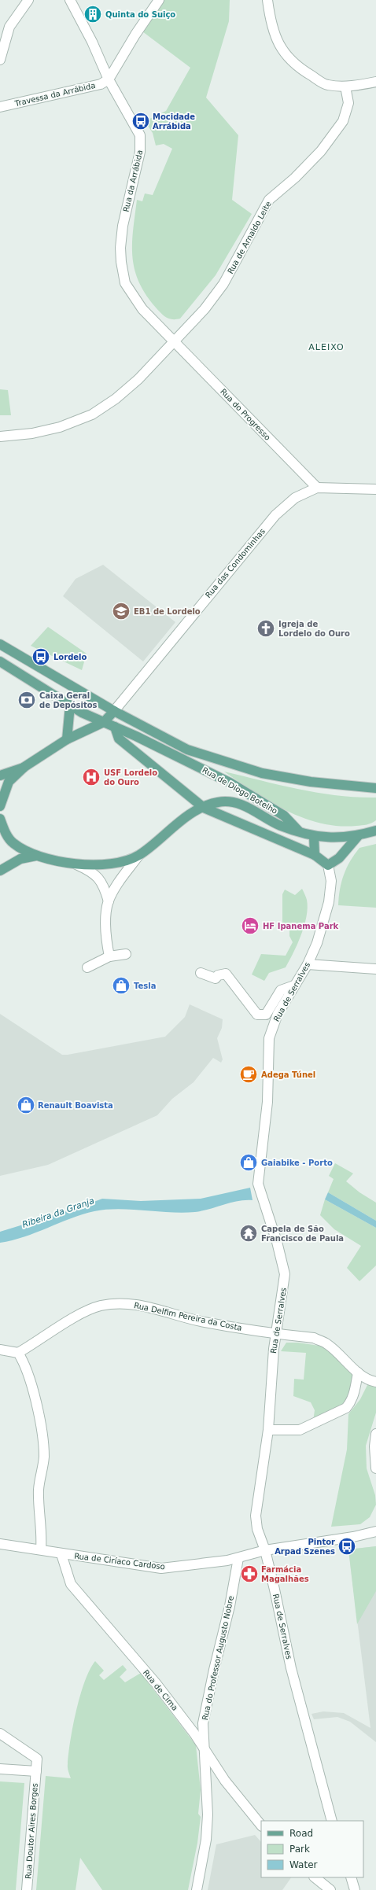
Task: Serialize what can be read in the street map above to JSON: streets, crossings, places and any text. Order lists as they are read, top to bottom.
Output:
{
  "streets": {
    "main road": ["Rua de Diogo Botelho"],
    "street": [
      "Travessa da Arrábida",
      "Rua da Arrábida",
      "Rua de Arnaldo Leite",
      "Rua do Progresso",
      "Rua das Condominhas",
      "Rua de Serralves",
      "Rua Delfim Pereira da Costa",
      "Rua de Ciríaco Cardoso",
      "Rua do Professor Augusto Nobre",
      "Rua de Cima",
      "Rua Doutor Aires Borges"
    ]
  },
  "crossings": [
    ["Travessa da Arrábida", "Rua da Arrábida"],
    ["Rua da Arrábida", "Rua de Arnaldo Leite"],
    ["Rua da Arrábida", "Rua do Progresso"],
    ["Rua de Arnaldo Leite", "Rua do Progresso"],
    ["Rua do Progresso", "Rua das Condominhas"],
    ["Rua das Condominhas", "Rua de Diogo Botelho"],
    ["Rua de Serralves", "Rua Delfim Pereira da Costa"],
    ["Rua de Serralves", "Rua de Ciríaco Cardoso"],
    ["Rua de Ciríaco Cardoso", "Rua do Professor Augusto Nobre"],
    ["Rua de Ciríaco Cardoso", "Rua de Cima"],
    ["Rua do Professor Augusto Nobre", "Rua de Cima"]
  ],
  "districts": ["ALEIXO"],
  "water": ["Ribeira da Granja"],
  "places": {
    "building": ["Quinta do Suiço"],
    "bus stop": ["Mocidade Arrábida", "Lordelo", "Pintor Arpad Szenes"],
    "school or university": ["EB1 de Lordelo"],
    "church": ["Igreja de Lordelo do Ouro"],
    "bank": ["Caixa Geral de Depósitos"],
    "hospital": ["USF Lordelo do Ouro"],
    "hotel": ["HF Ipanema Park"],
    "shop": ["Tesla", "Renault Boavista", "Gaiabike - Porto"],
    "cafe": ["Adega Túnel"],
    "temple": ["Capela de São Francisco de Paula"],
    "pharmacy": ["Farmácia Magalhães"]
  },
  "legend": ["Road", "Park", "Water"]
}
